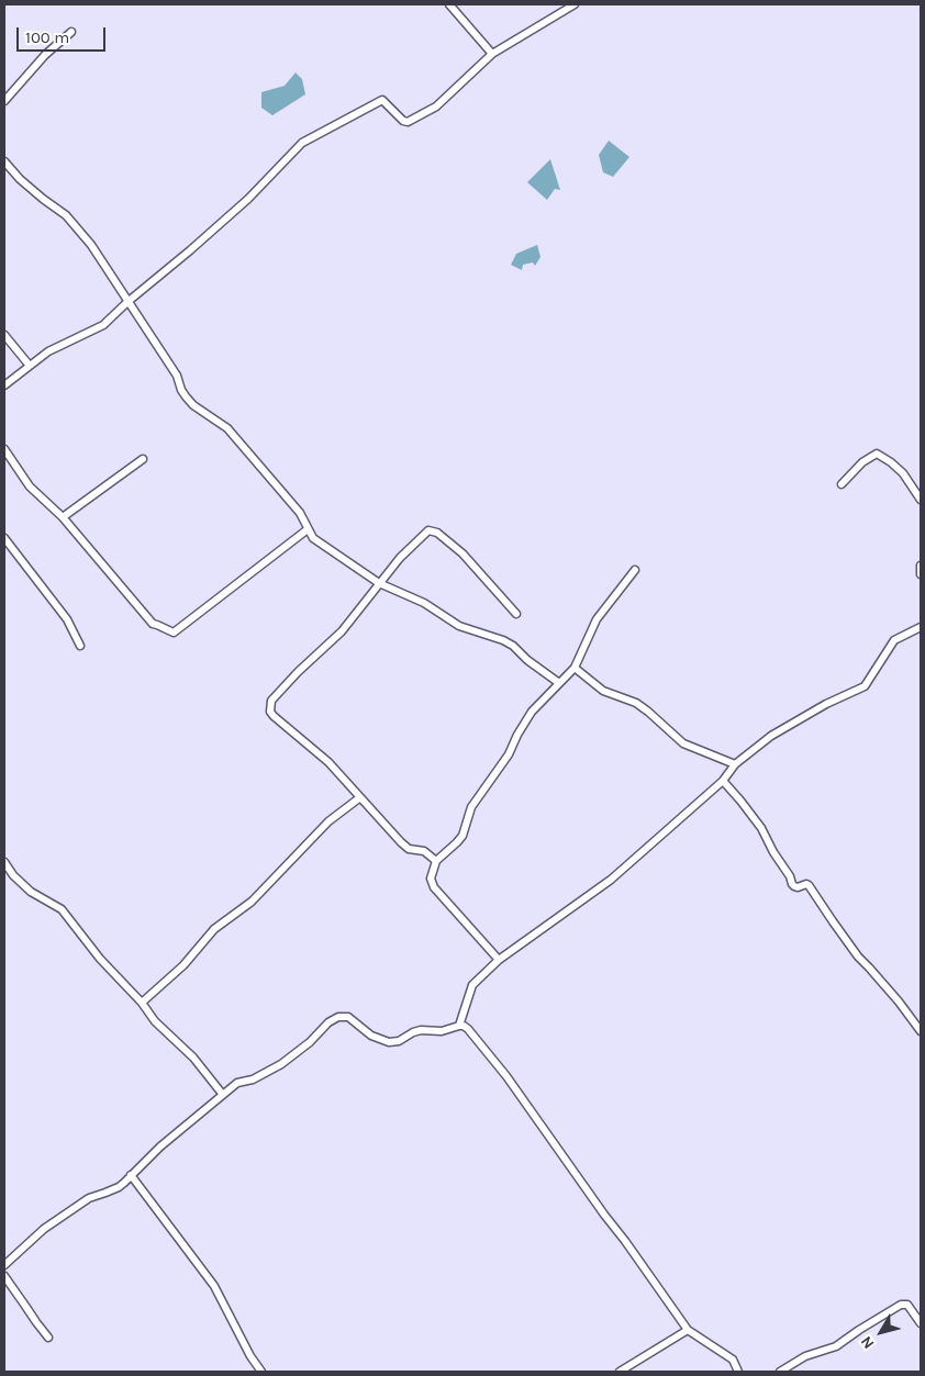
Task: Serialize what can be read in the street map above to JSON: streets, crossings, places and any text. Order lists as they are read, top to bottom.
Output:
{
  "scale_bar": "100 m",
  "north": "bottom left"
}
